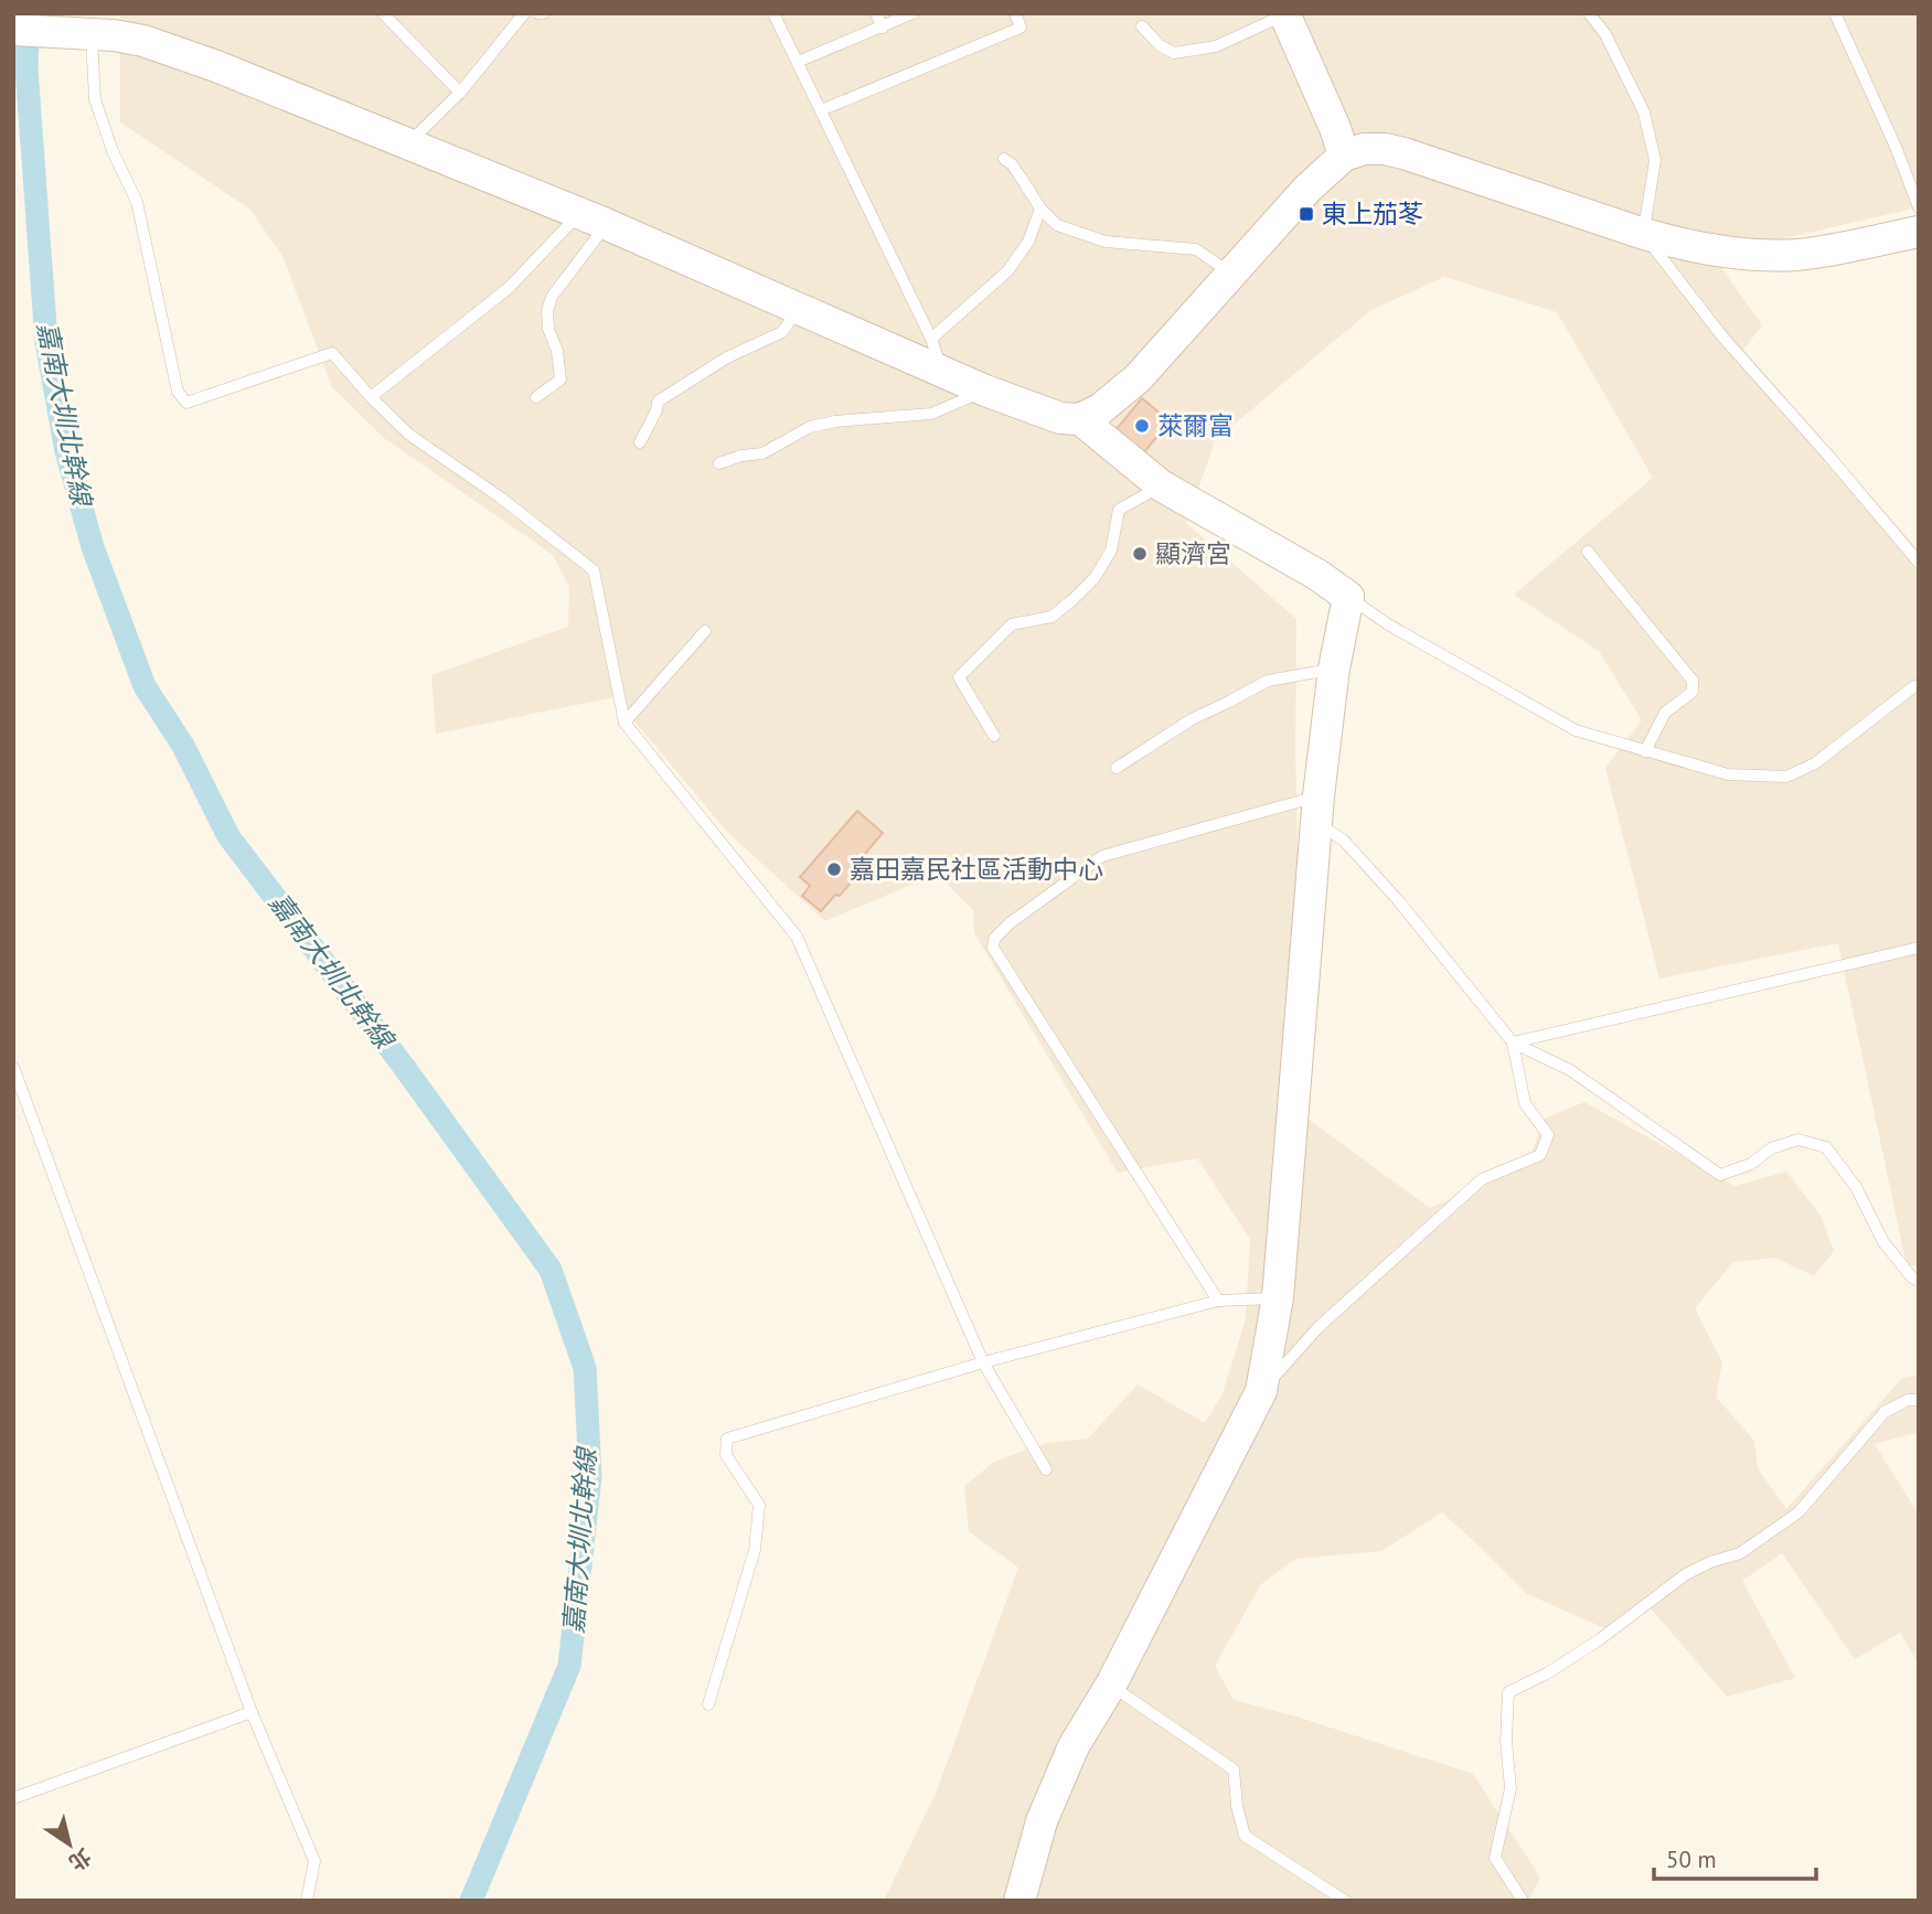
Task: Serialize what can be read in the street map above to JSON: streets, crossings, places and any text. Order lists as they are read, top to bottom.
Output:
{
  "water": ["嘉南大圳北幹線"],
  "places": {
    "transit": ["東上茄苳"],
    "other": ["萊爾富", "顯濟宮", "嘉田嘉民社區活動中心"]
  },
  "scale_bar": "50 m",
  "north": "bottom right"
}
